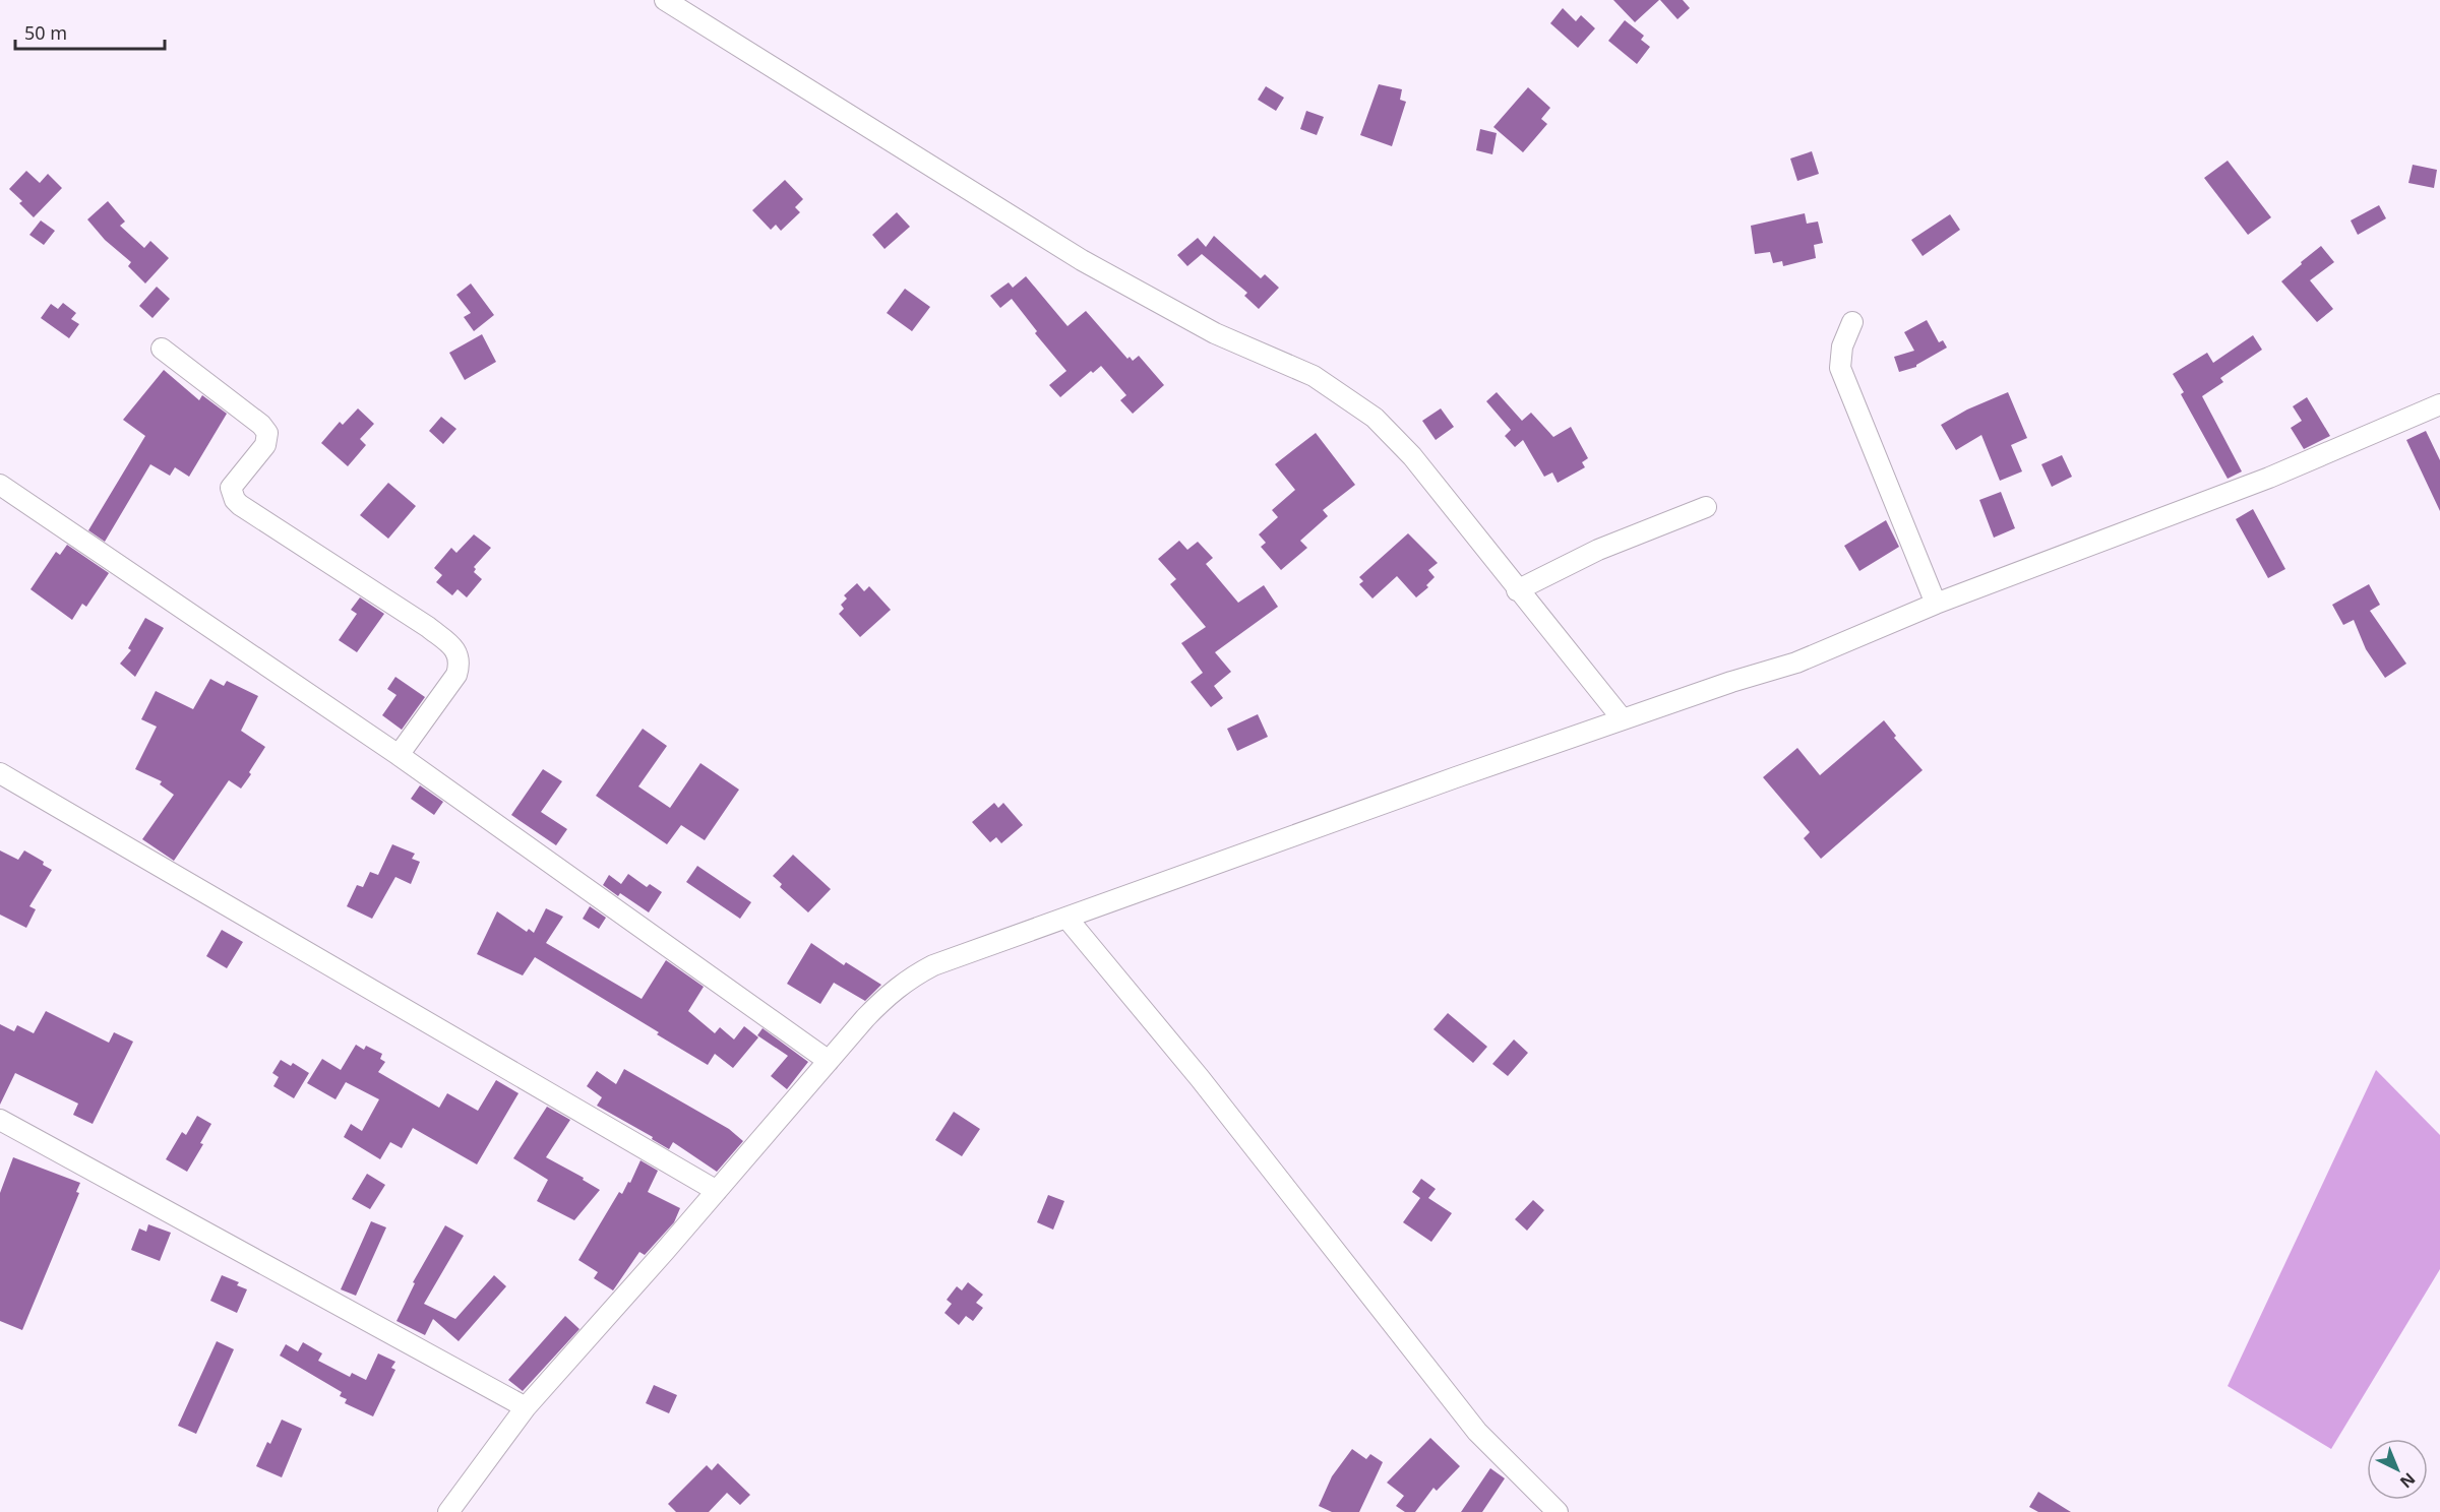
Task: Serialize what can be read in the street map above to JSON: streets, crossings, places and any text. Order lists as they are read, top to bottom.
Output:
{
  "scale_bar": "50 m",
  "north": "bottom right"
}
